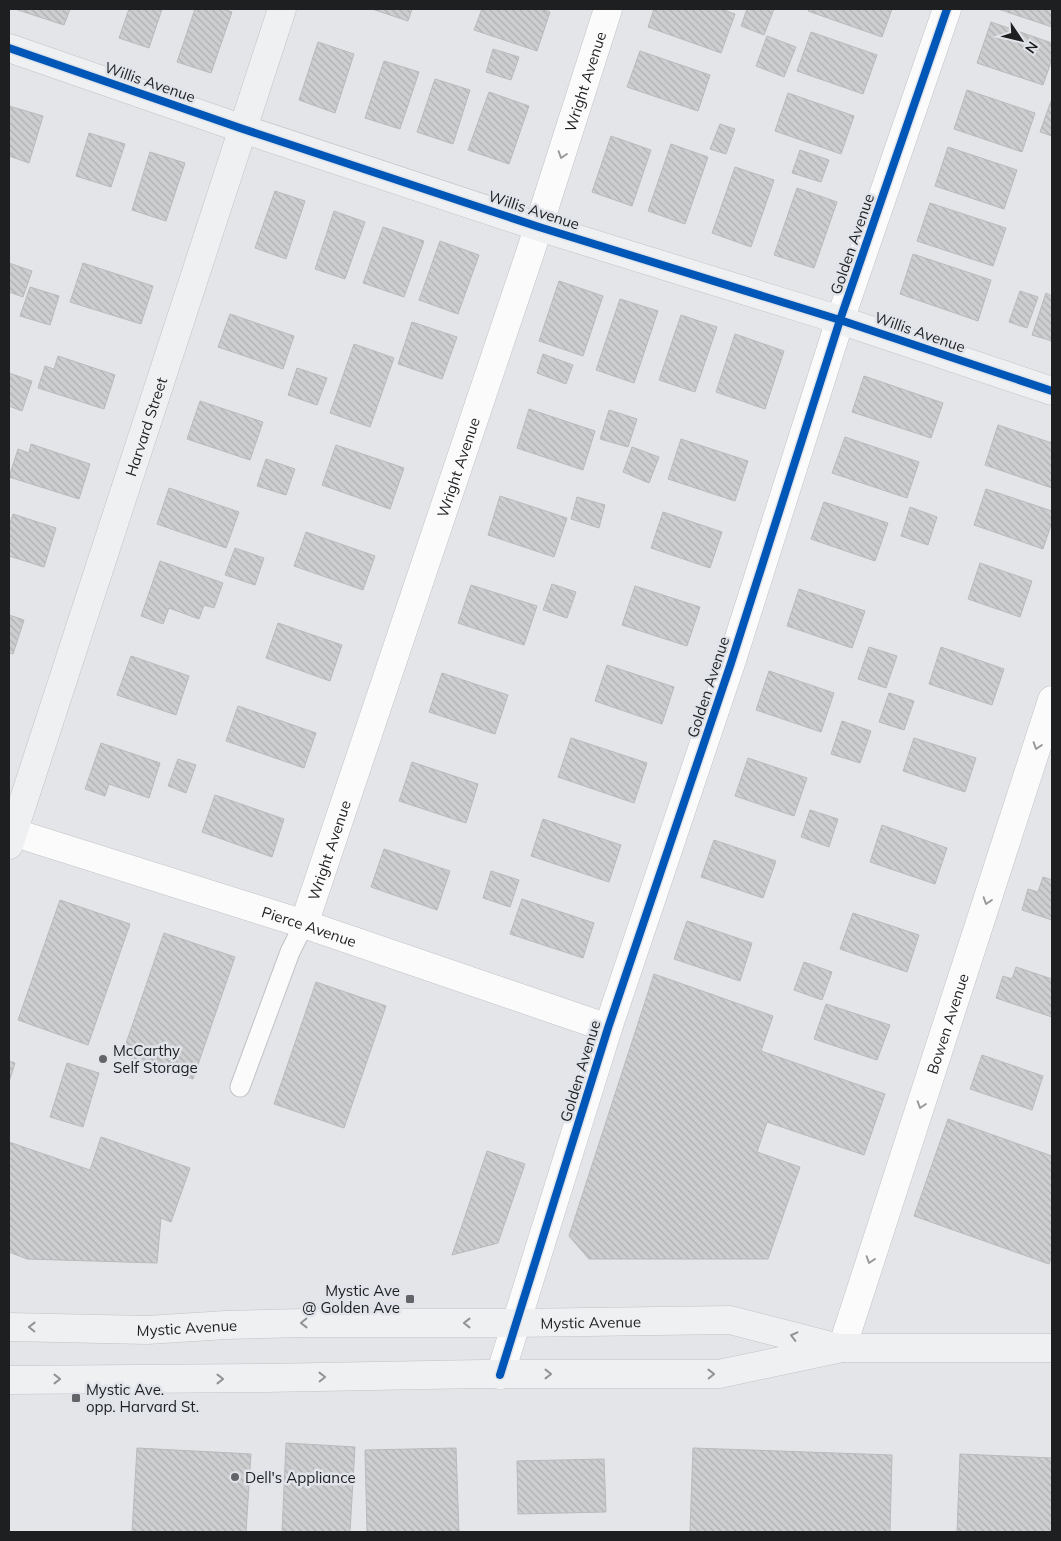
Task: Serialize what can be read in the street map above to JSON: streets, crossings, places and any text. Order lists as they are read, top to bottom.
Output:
{
  "streets": {
    "main road": ["Willis Avenue", "Harvard Street", "Mystic Avenue"],
    "street": [
      "Wright Avenue",
      "Golden Avenue",
      "Pierce Avenue",
      "Bowen Avenue"
    ]
  },
  "crossings": [
    ["Willis Avenue", "Wright Avenue"],
    ["Willis Avenue", "Golden Avenue"],
    ["Willis Avenue", "Harvard Street"],
    ["Wright Avenue", "Pierce Avenue"],
    ["Golden Avenue", "Pierce Avenue"],
    ["Golden Avenue", "Mystic Avenue"],
    ["Harvard Street", "Pierce Avenue"],
    ["Bowen Avenue", "Mystic Avenue"]
  ],
  "one_way": ["Bowen Avenue"],
  "places": {
    "other": ["McCarthy Self Storage", "Dell's Appliance"],
    "transit": ["Mystic Ave @ Golden Ave", "Mystic Ave. opp. Harvard St."]
  },
  "north": "bottom right"
}
